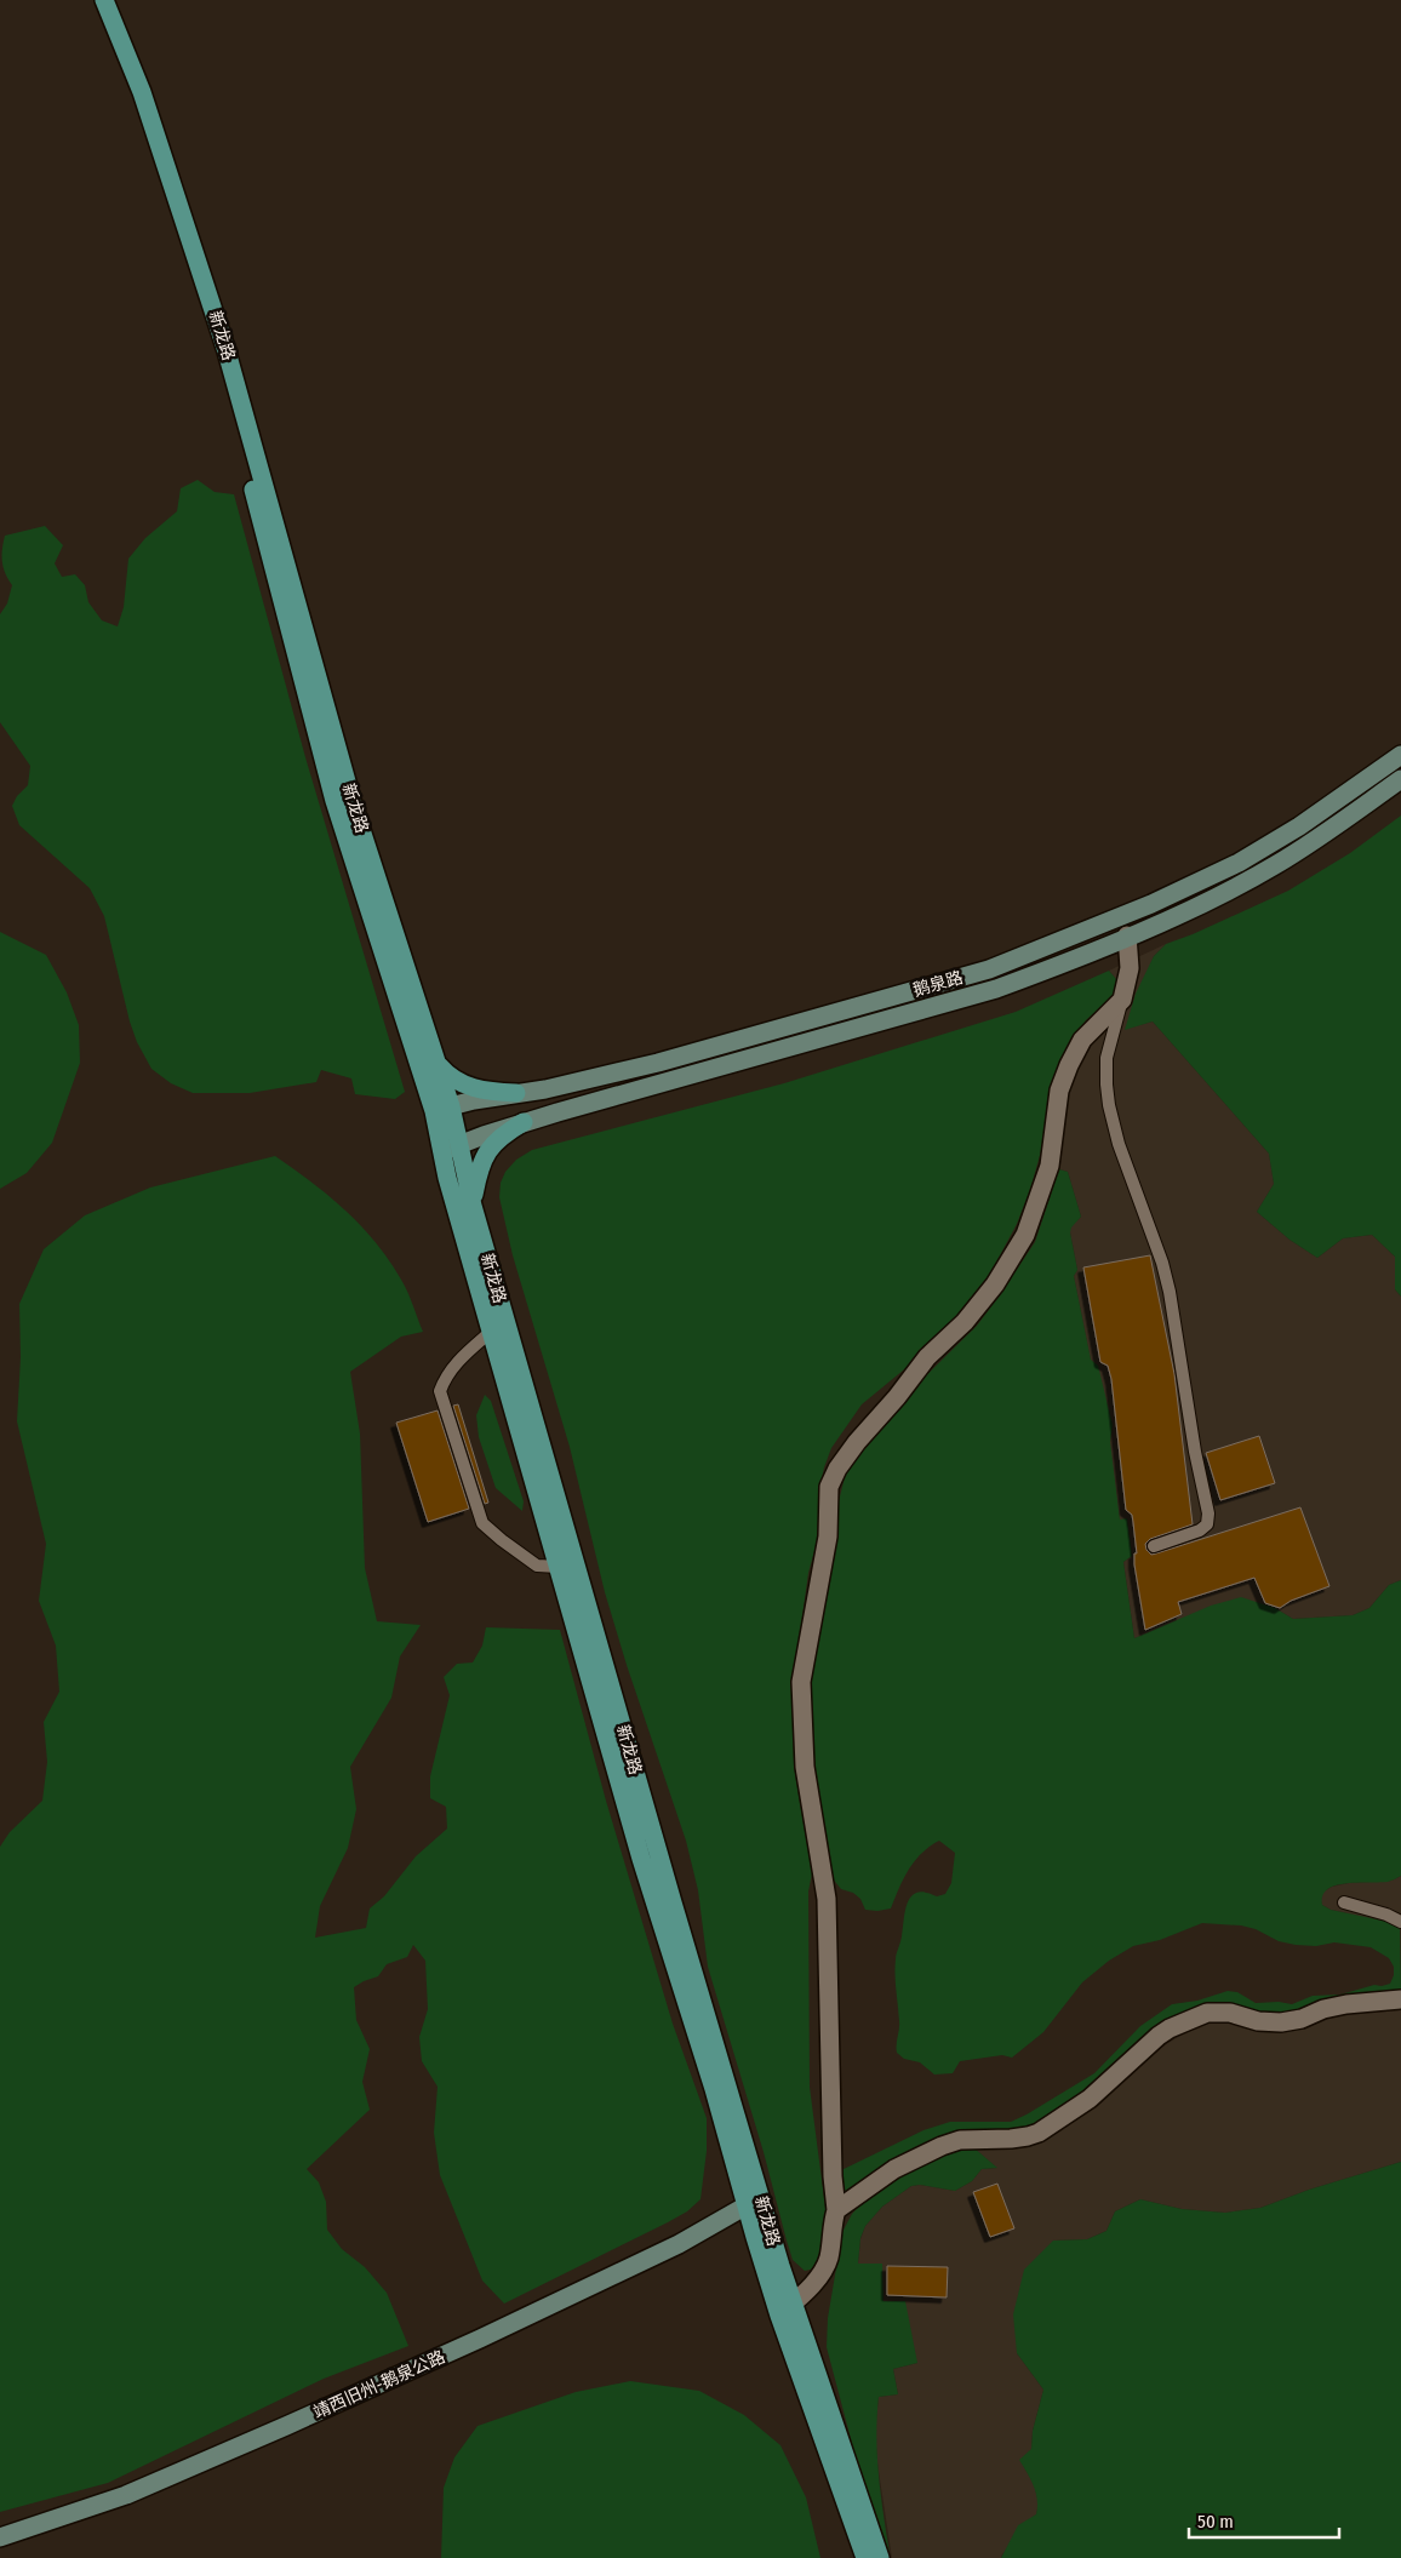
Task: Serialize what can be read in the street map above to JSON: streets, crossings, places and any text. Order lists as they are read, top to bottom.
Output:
{
  "streets": {
    "main road": ["新龙路", "鹅泉路", "靖西旧州-鹅泉公路"]
  },
  "crossings": [
    ["新龙路", "鹅泉路"],
    ["新龙路", "靖西旧州-鹅泉公路"]
  ],
  "scale_bar": "50 m"
}
